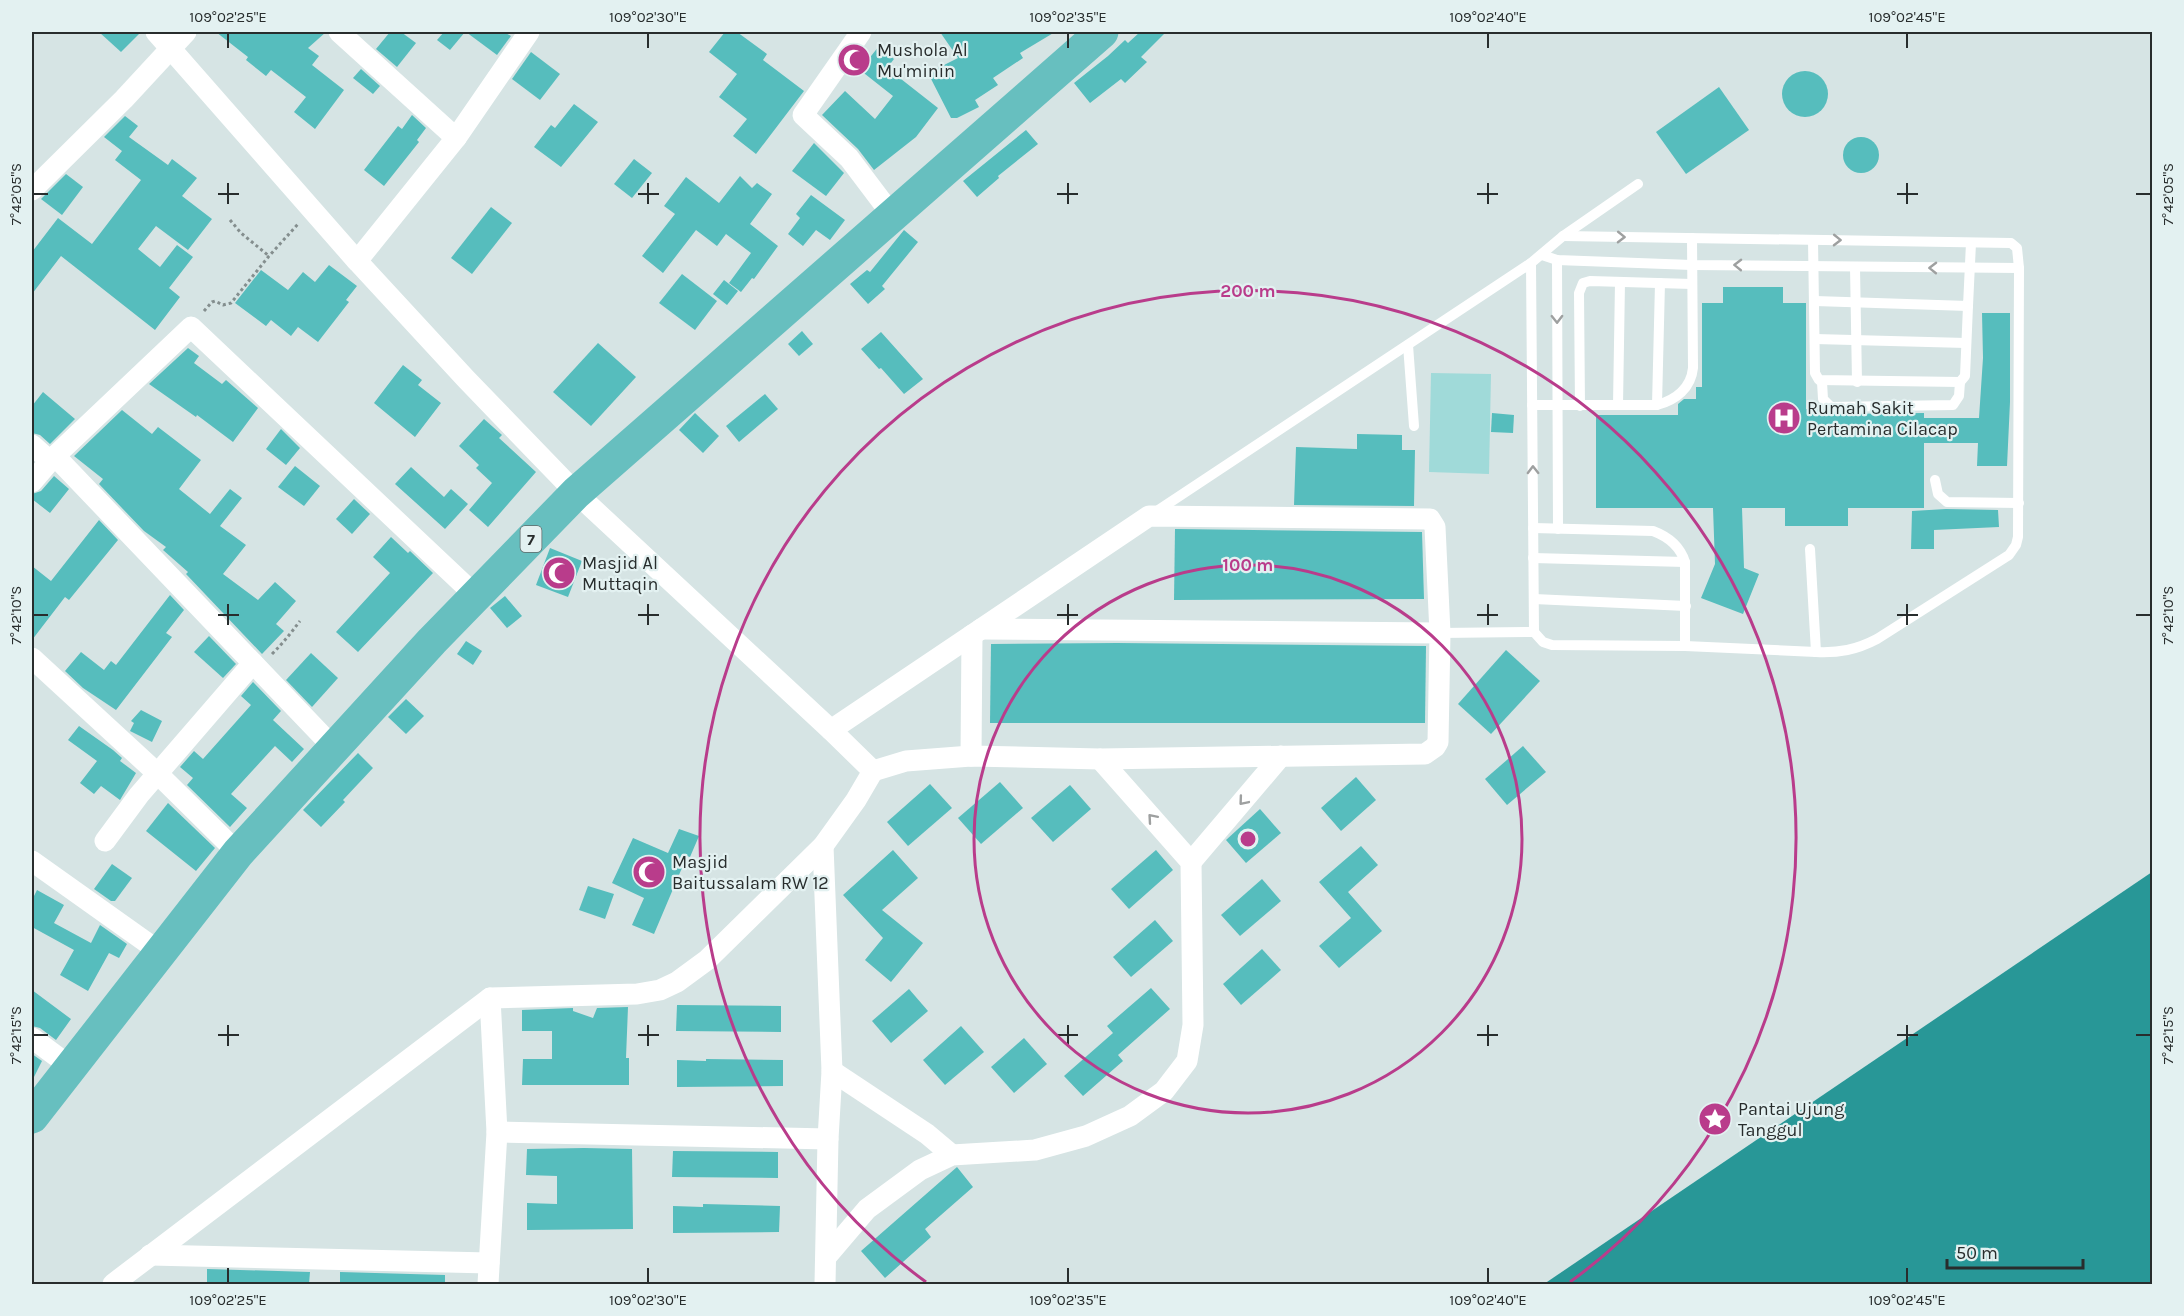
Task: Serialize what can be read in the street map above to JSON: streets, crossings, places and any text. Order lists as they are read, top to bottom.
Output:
{
  "streets": {
    "highway": ["7"]
  },
  "places": {
    "mosque": ["Mushola Al Mu'minin", "Masjid Al Muttaqin", "Masjid Baitussalam RW 12"],
    "hospital": ["Rumah Sakit Pertamina Cilacap"],
    "place": ["Pantai Ujung Tanggul"]
  },
  "scale_bar": "50 m",
  "coordinates": [
    "109°02'25\"E",
    "109°02'30\"E",
    "109°02'35\"E",
    "109°02'40\"E",
    "109°02'45\"E",
    "7°42'05\"S",
    "7°42'10\"S",
    "7°42'15\"S"
  ],
  "rings": ["200 m", "100 m"]
}
